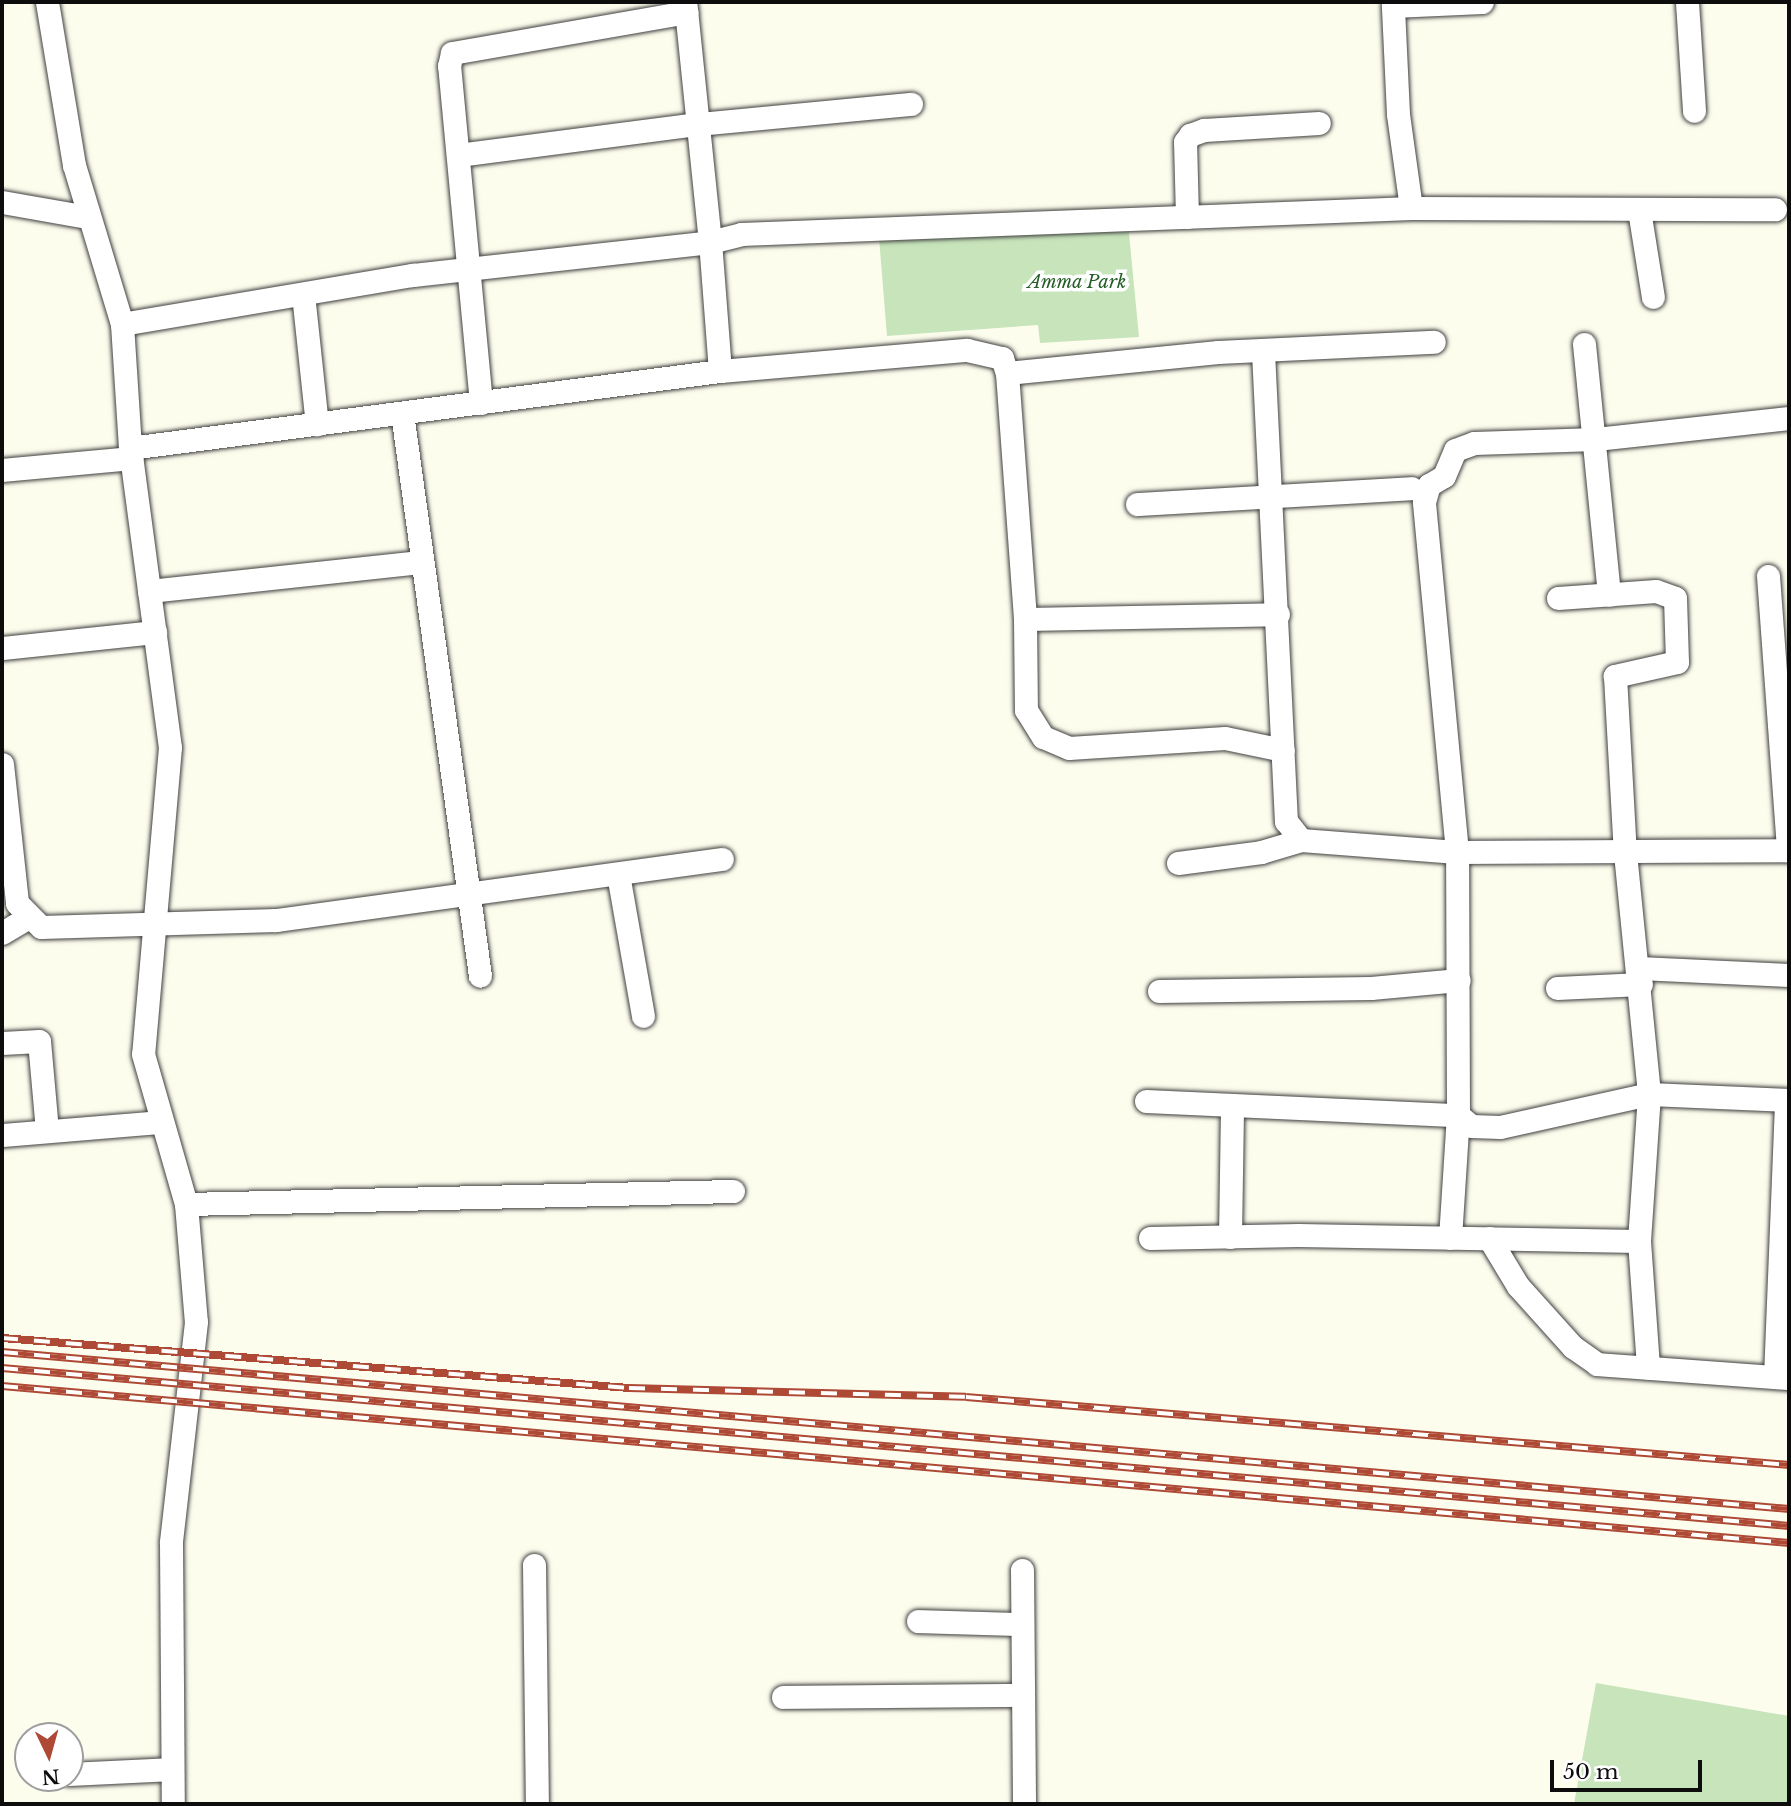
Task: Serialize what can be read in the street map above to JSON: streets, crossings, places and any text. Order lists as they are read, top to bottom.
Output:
{
  "parks": ["Amma Park"],
  "scale_bar": "50 m",
  "north": "bottom"
}
